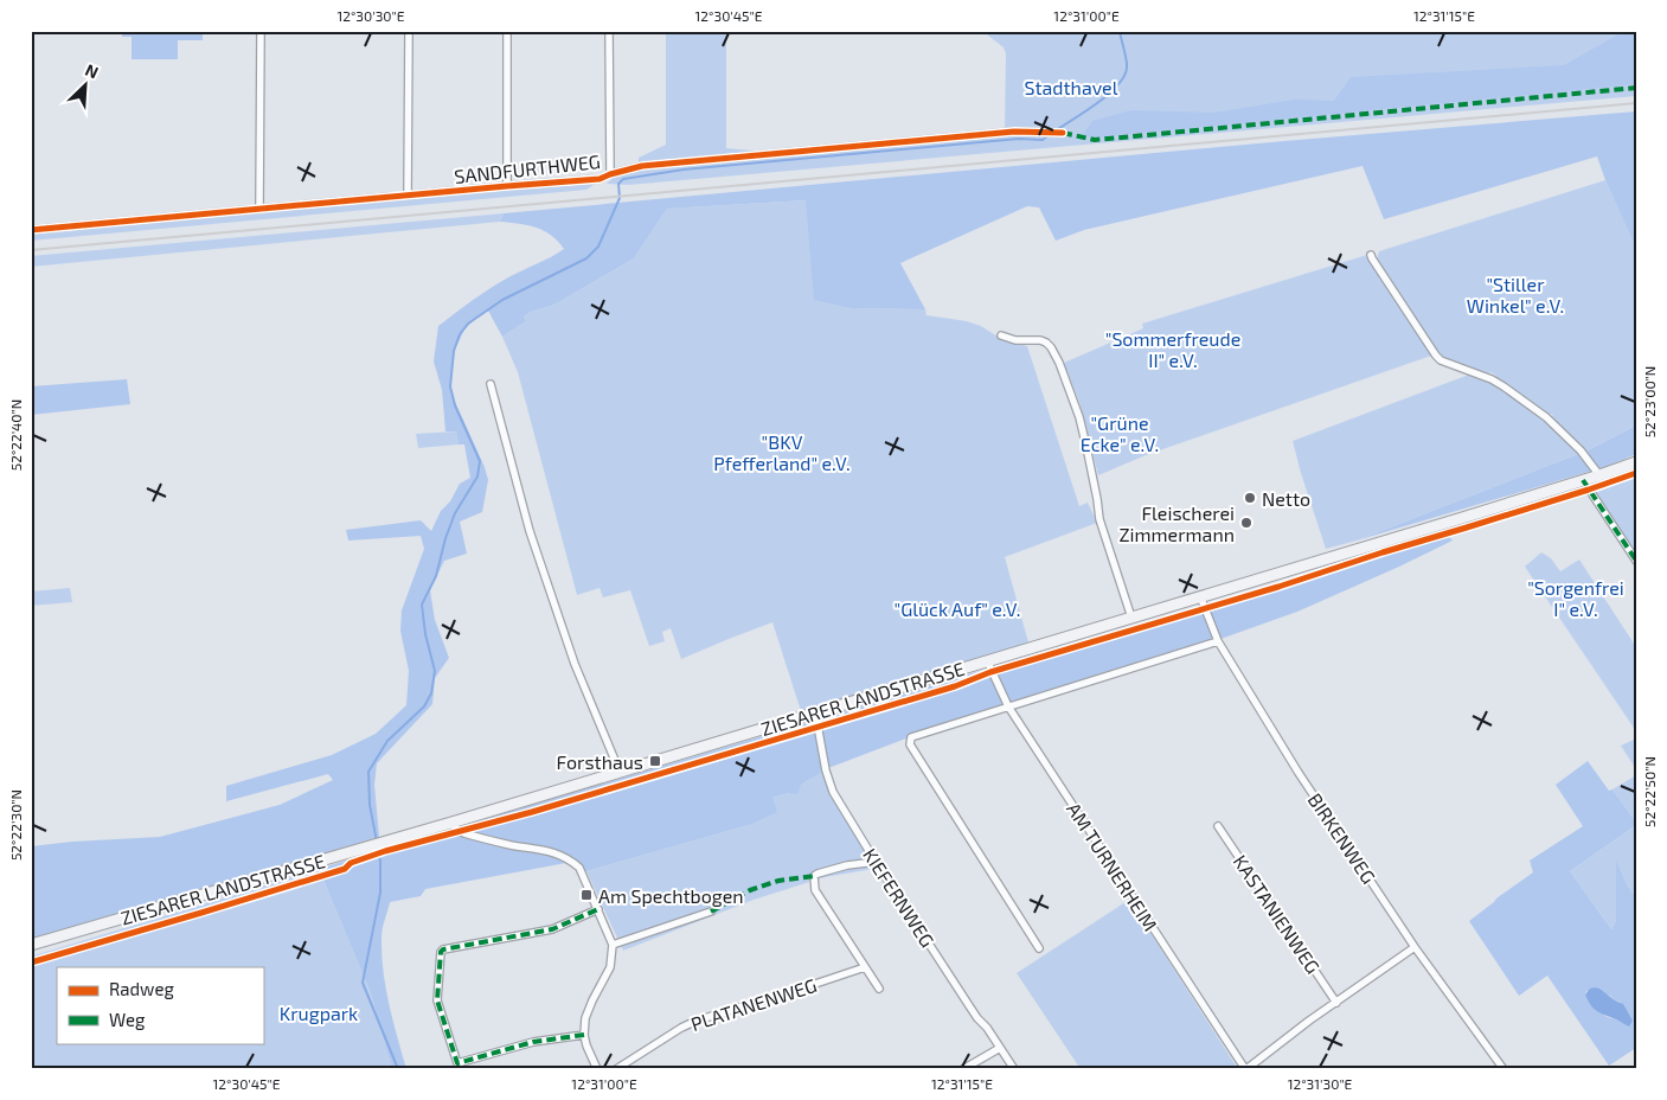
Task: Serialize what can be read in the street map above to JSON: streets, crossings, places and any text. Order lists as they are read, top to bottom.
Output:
{
  "streets": {
    "main road": ["ZIESARER LANDSTRASSE"],
    "street": [
      "SANDFURTHWEG",
      "BIRKENWEG",
      "AM TURNERHEIM",
      "KIEFERNWEG",
      "KASTANIENWEG",
      "PLATANENWEG"
    ]
  },
  "crossings": [
    ["ZIESARER LANDSTRASSE", "BIRKENWEG"],
    ["ZIESARER LANDSTRASSE", "AM TURNERHEIM"],
    ["ZIESARER LANDSTRASSE", "KIEFERNWEG"]
  ],
  "parks": [
    "Stadthavel",
    "\"Stiller Winkel\" e.V.",
    "\"Sommerfreude II\" e.V.",
    "\"Grüne Ecke\" e.V.",
    "\"BKV Pfefferland\" e.V.",
    "\"Sorgenfrei I\" e.V.",
    "\"Glück Auf\" e.V.",
    "Krugpark"
  ],
  "places": {
    "other": ["Netto", "Fleischerei Zimmermann"],
    "transit": ["Forsthaus", "Am Spechtbogen"]
  },
  "legend": ["Radweg", "Weg"],
  "north": "top right",
  "coordinates": [
    "12°30'30\"E",
    "12°30'45\"E",
    "12°31'00\"E",
    "12°31'15\"E",
    "52°23'00\"N",
    "52°22'40\"N",
    "52°22'50\"N",
    "52°22'30\"N",
    "12°31'30\"E"
  ]
}
